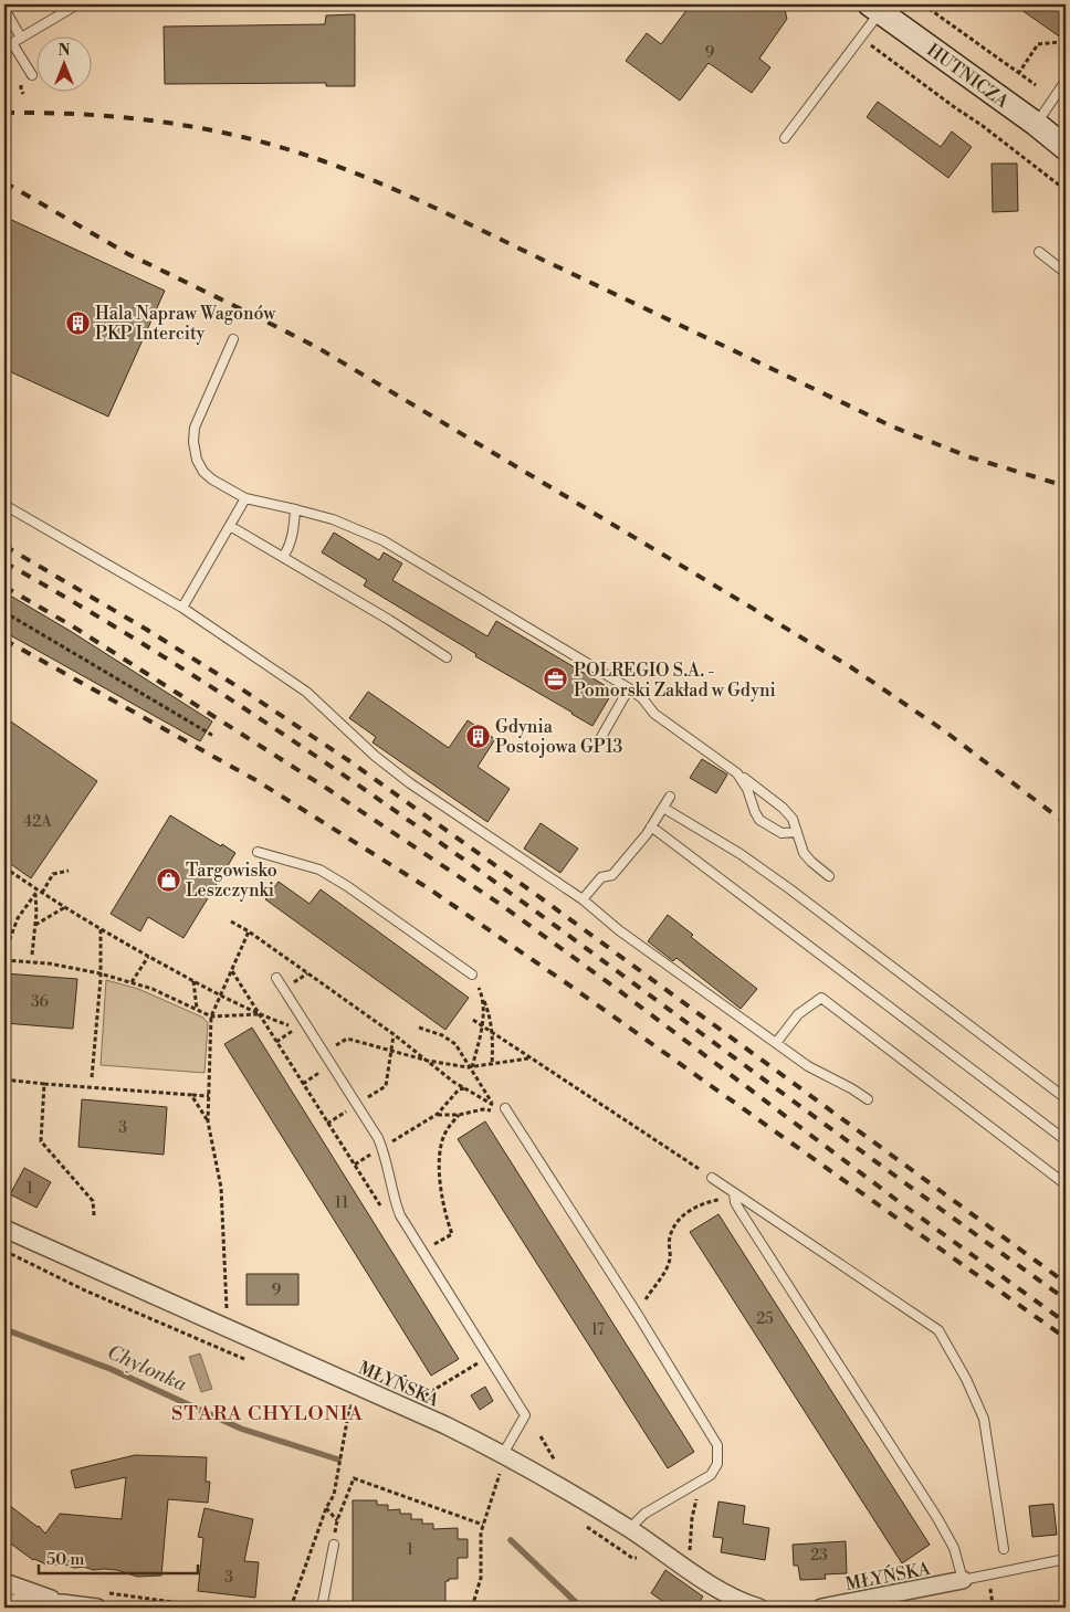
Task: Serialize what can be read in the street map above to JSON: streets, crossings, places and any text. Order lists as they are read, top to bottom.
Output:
{
  "streets": {
    "main road": ["HUTNICZA"],
    "street": ["MŁYŃSKA"]
  },
  "districts": ["STARA CHYLONIA"],
  "water": ["Chylonka"],
  "places": {
    "building": ["Hala Napraw Wagonów PKP Intercity", "Gdynia Postojowa GP13"],
    "office": ["POLREGIO S.A. - Pomorski Zakład w Gdyni"],
    "shop": ["Targowisko Leszczynki"]
  },
  "house_numbers": [
    "9",
    "42A",
    "36",
    "3",
    "1",
    "11",
    "9",
    "25",
    "17",
    "1",
    "23",
    "3"
  ],
  "scale_bar": "50 m",
  "north": "top"
}
